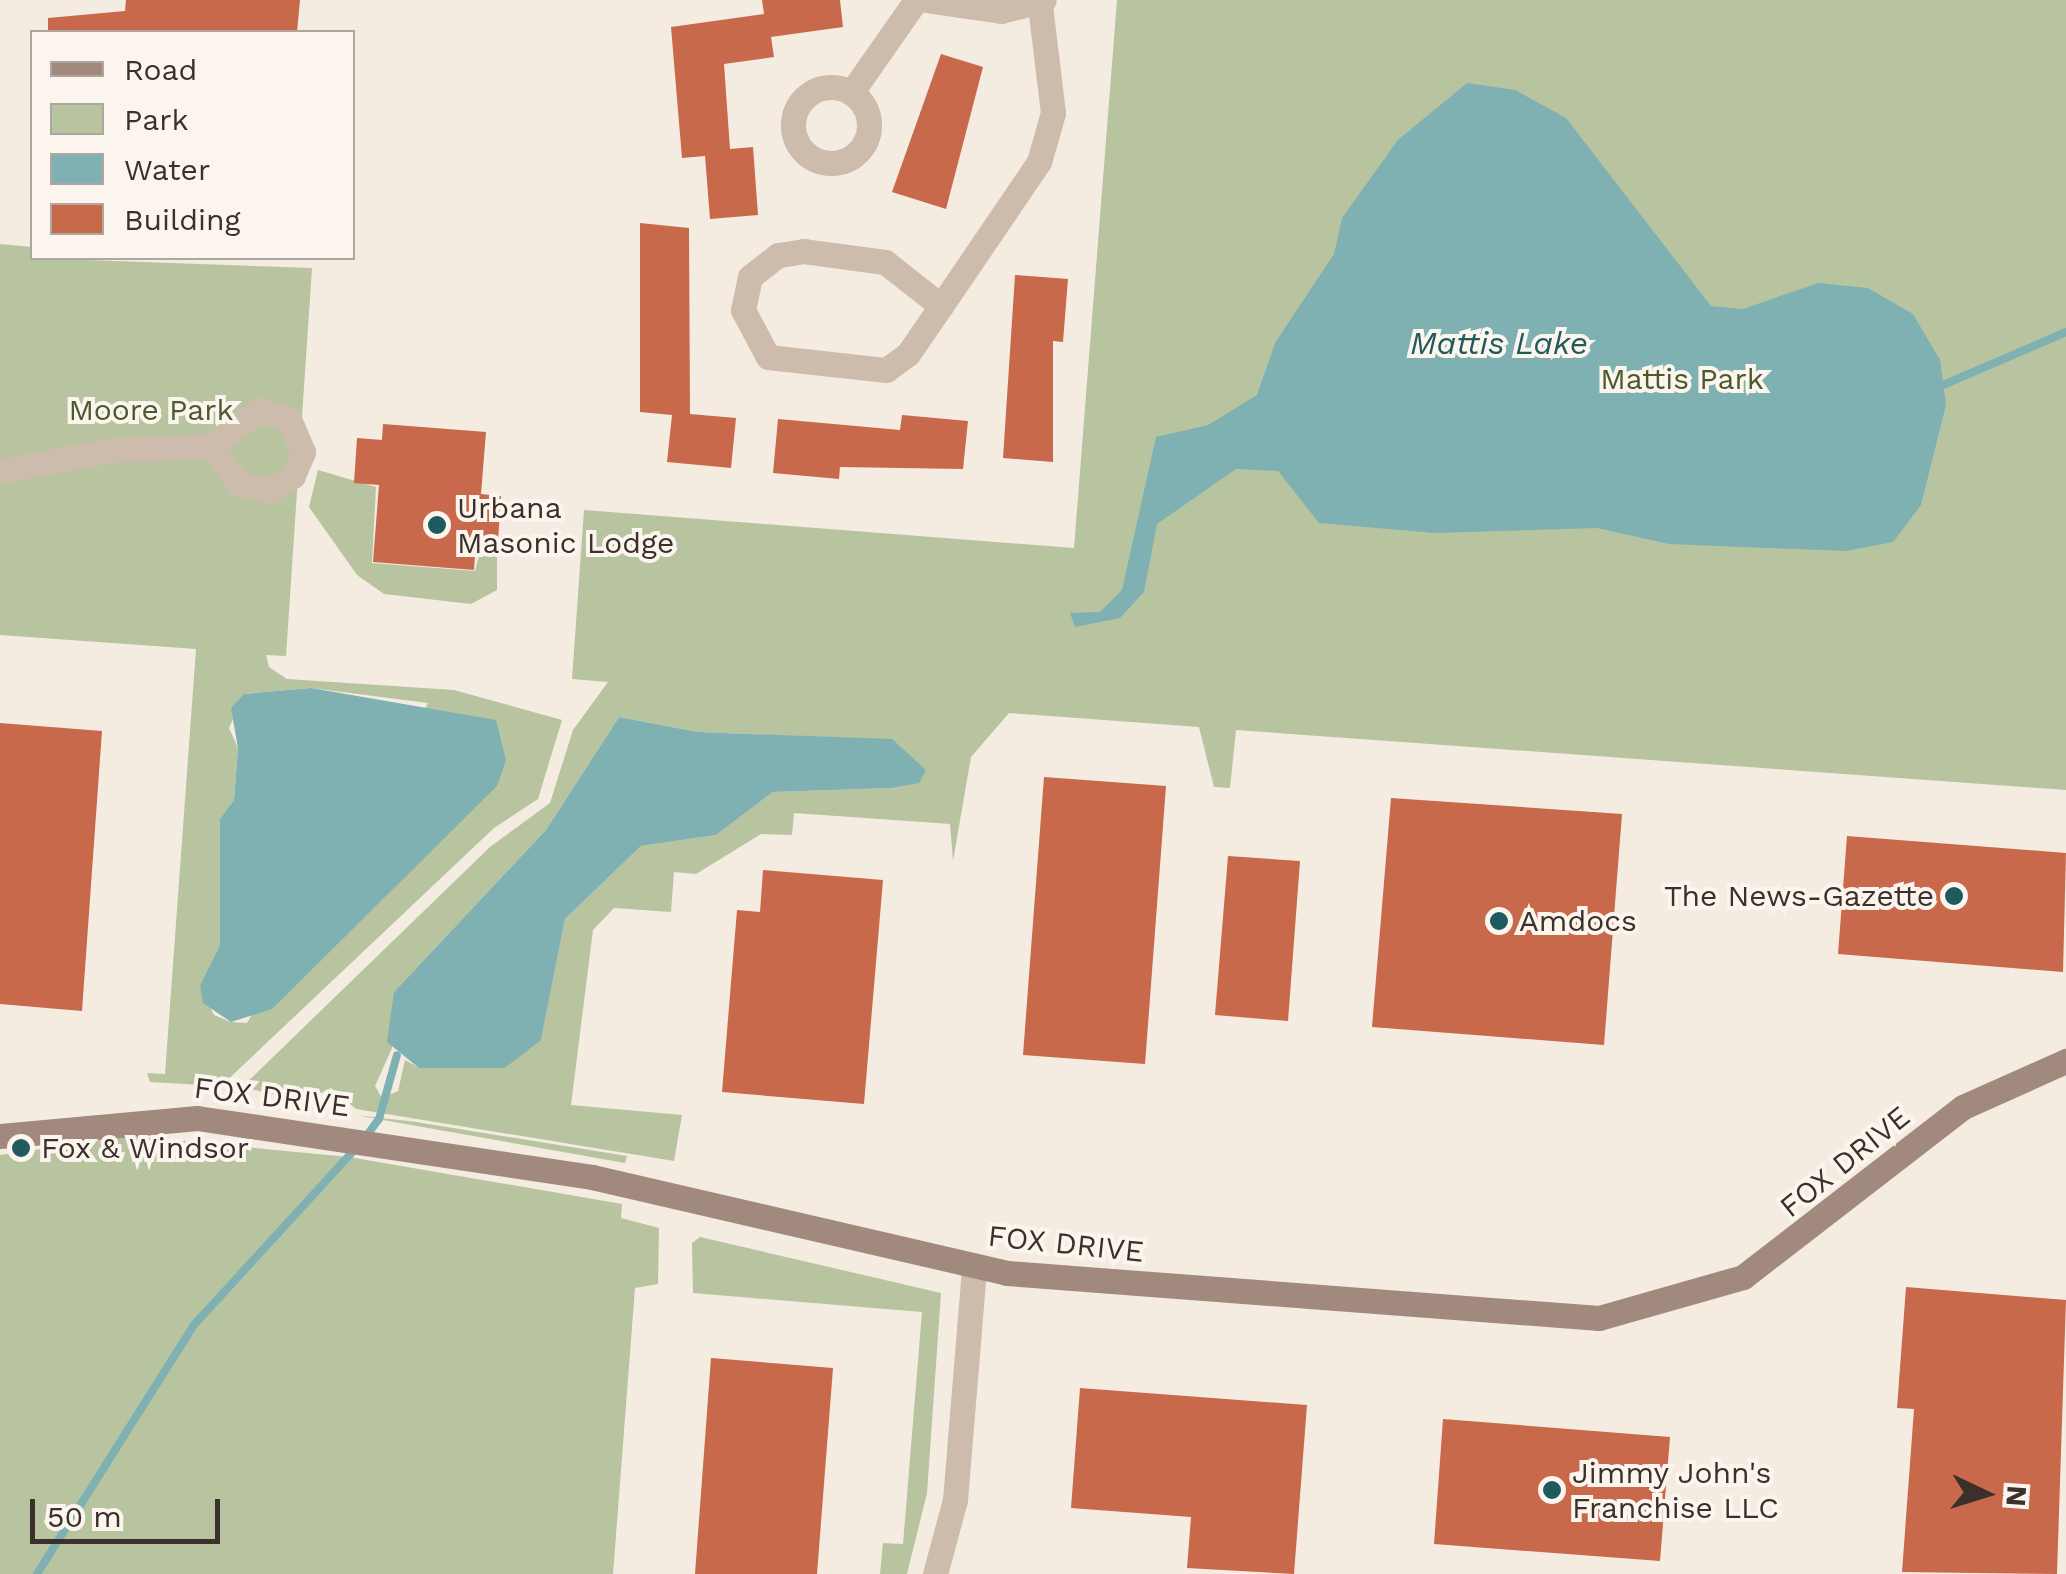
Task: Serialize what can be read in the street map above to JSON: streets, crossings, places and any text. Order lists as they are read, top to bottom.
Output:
{
  "streets": {
    "street": ["FOX DRIVE"]
  },
  "water": ["Mattis Lake"],
  "parks": ["Mattis Park", "Moore Park"],
  "places": [
    "Urbana Masonic Lodge",
    "The News-Gazette",
    "Amdocs",
    "Fox & Windsor",
    "Jimmy John's Franchise LLC"
  ],
  "legend": [
    "Road",
    "Park",
    "Water",
    "Building"
  ],
  "scale_bar": "50 m",
  "north": "right"
}
